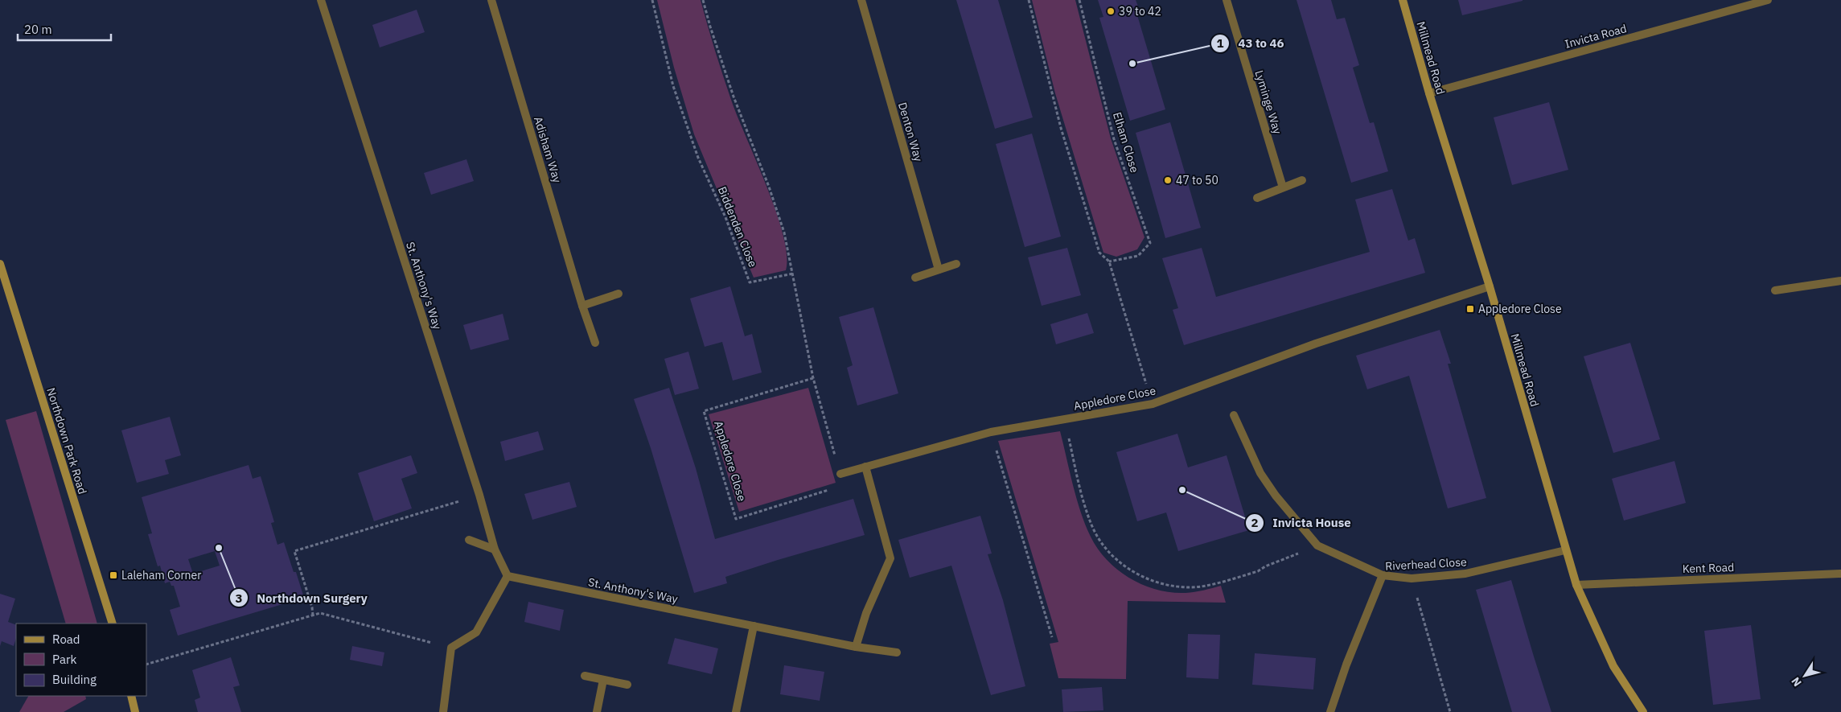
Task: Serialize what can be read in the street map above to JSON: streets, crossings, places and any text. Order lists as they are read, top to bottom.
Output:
{
  "streets": {
    "main road": ["Millmead Road", "Northdown Park Road"],
    "street": [
      "Invicta Road",
      "Lyminge Way",
      "Denton Way",
      "Adisham Way",
      "St. Anthony's Way",
      "Appledore Close",
      "Riverhead Close",
      "Kent Road"
    ],
    "path": ["Elham Close", "Biddenden Close"]
  },
  "crossings": [
    ["Invicta Road", "Millmead Road"],
    ["Millmead Road", "Appledore Close"],
    ["Millmead Road", "Riverhead Close"],
    ["Millmead Road", "Kent Road"]
  ],
  "places": {
    "other": [
      "39 to 42",
      "43 to 46",
      "47 to 50",
      "Invicta House",
      "Northdown Surgery"
    ],
    "transit": ["Appledore Close", "Laleham Corner"]
  },
  "legend": ["Road", "Park", "Building"],
  "scale_bar": "20 m",
  "north": "bottom left"
}
